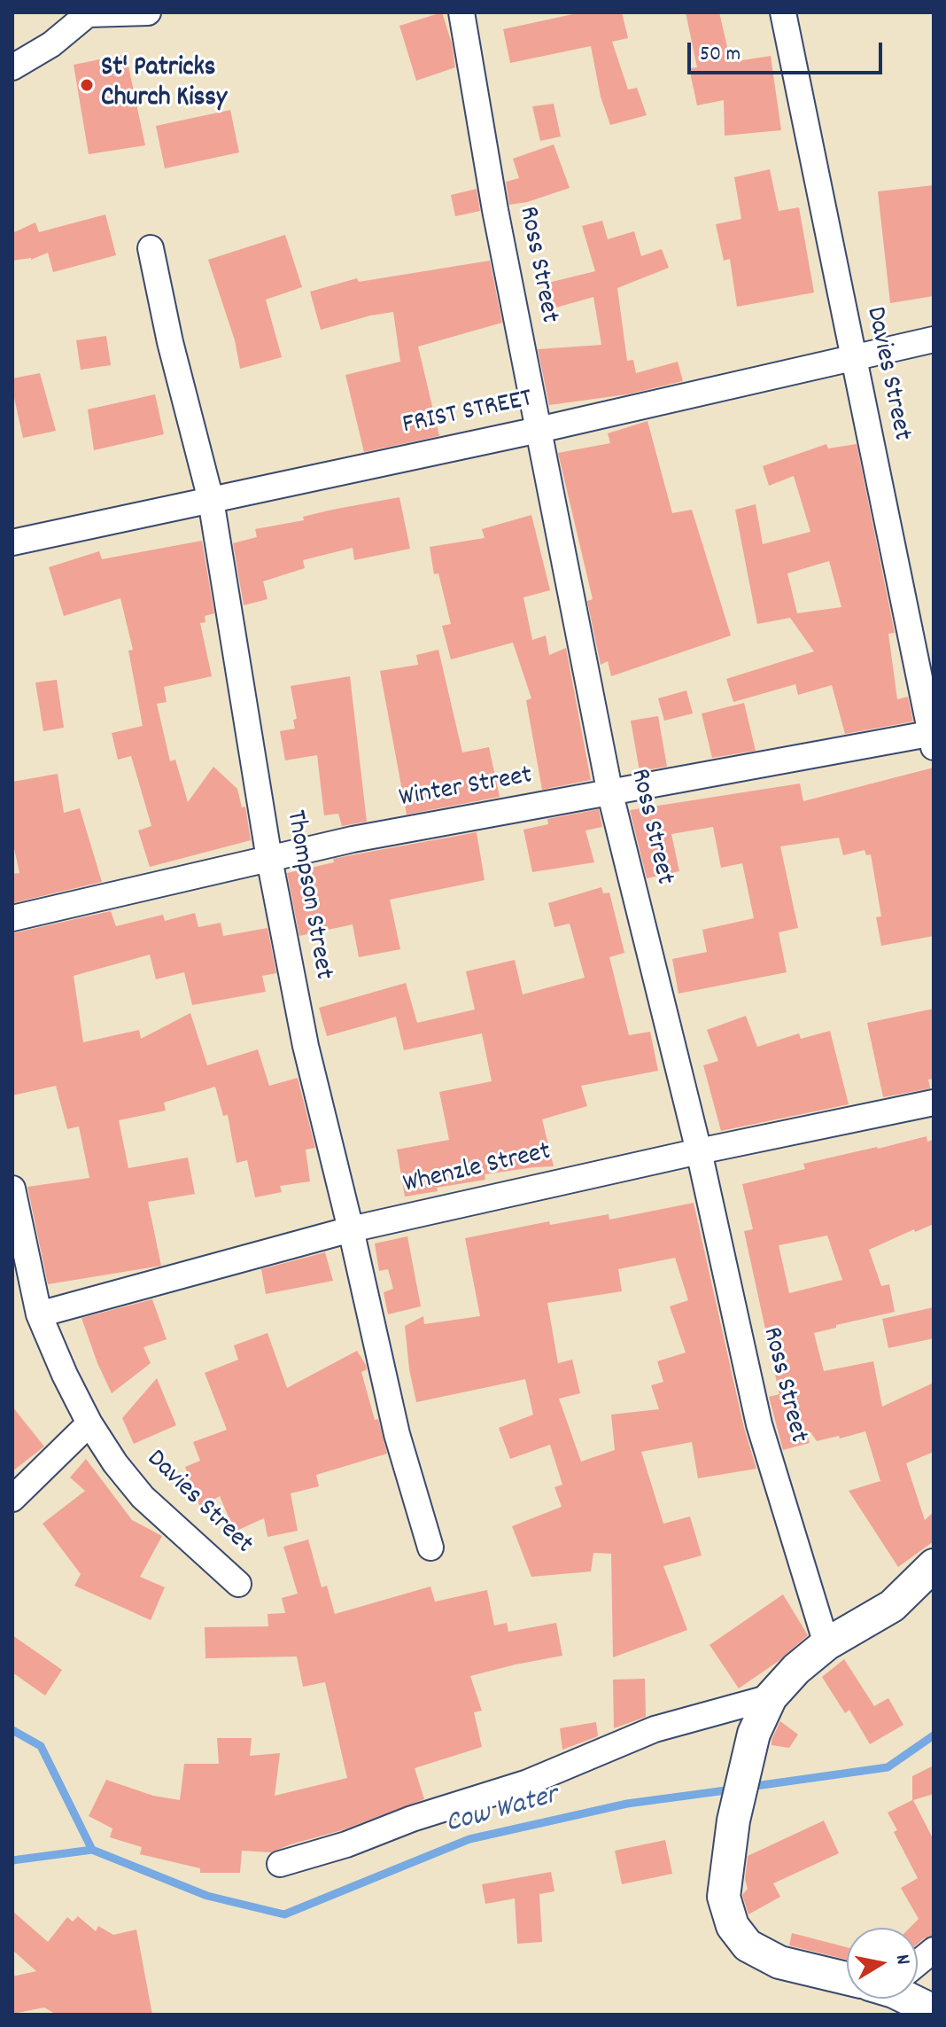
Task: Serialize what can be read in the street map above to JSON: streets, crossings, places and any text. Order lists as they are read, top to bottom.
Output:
{
  "streets": {
    "street": [
      "Ross Street",
      "Davies Street",
      "FRIST STREET",
      "Winter Street",
      "Thompson Street",
      "Whenzle Street"
    ]
  },
  "crossings": [
    ["Ross Street", "FRIST STREET"],
    ["Ross Street", "Winter Street"],
    ["Ross Street", "Whenzle Street"],
    ["Davies Street", "FRIST STREET"],
    ["Davies Street", "Winter Street"],
    ["Davies Street", "Whenzle Street"],
    ["FRIST STREET", "Thompson Street"],
    ["Winter Street", "Thompson Street"],
    ["Thompson Street", "Whenzle Street"]
  ],
  "water": ["Cow Water"],
  "places": ["St' Patricks Church Kissy"],
  "scale_bar": "50 m",
  "north": "right"
}
